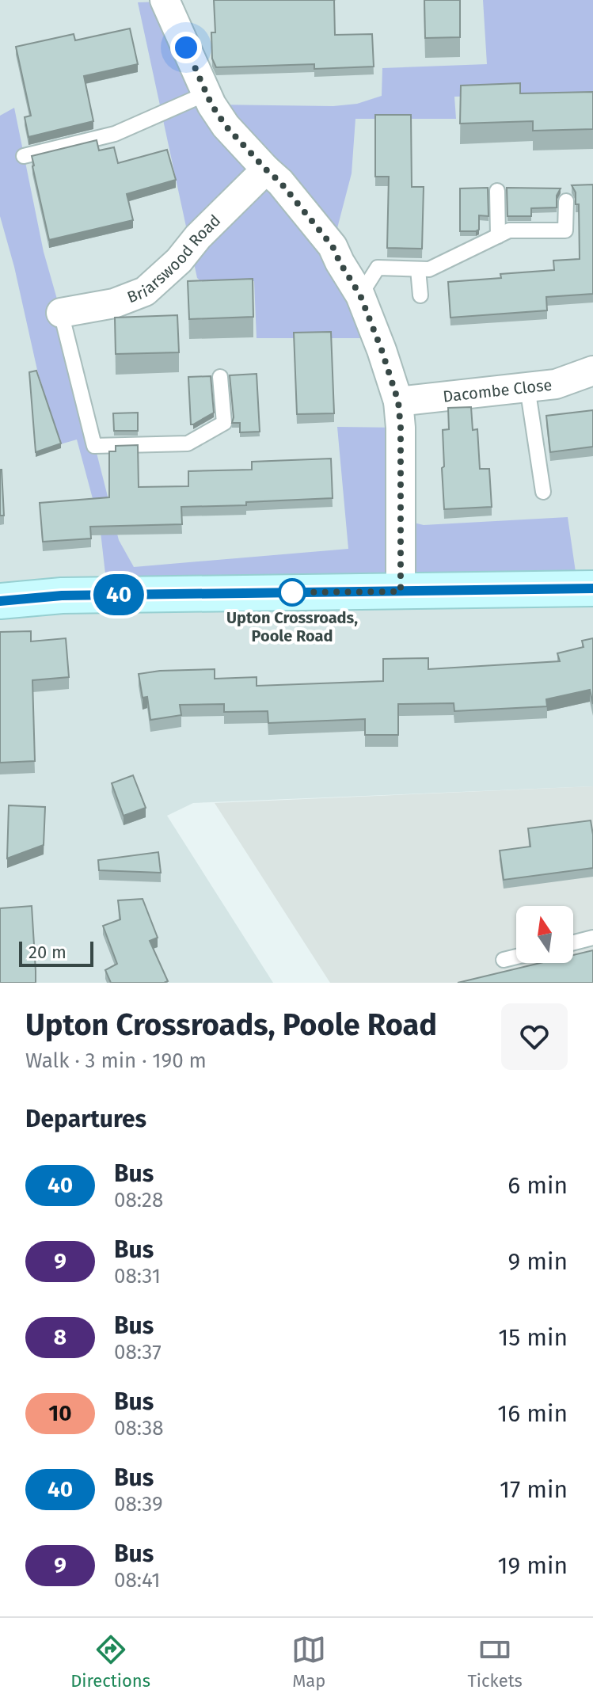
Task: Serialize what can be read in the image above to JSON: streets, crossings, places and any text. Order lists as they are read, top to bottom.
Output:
{
  "streets": {
    "street": ["Briarswood Road", "Dacombe Close"]
  },
  "places": ["Upton Crossroads, Poole Road"],
  "lines": ["bus line 40"],
  "scale_bar": "20 m",
  "north": "top",
  "page": {
    "on_map": "40",
    "scale": "20 m",
    "heading": [
      ["Upton Crossroads, Poole Road", "Walk · 3 min · 190 m"],
      "Departures"
    ],
    "list": [
      {
        "mark": "40",
        "name": "Bus",
        "note": "08:28",
        "value": "6 min"
      },
      {
        "mark": "9",
        "name": "Bus",
        "note": "08:31",
        "value": "9 min"
      },
      {
        "mark": "8",
        "name": "Bus",
        "note": "08:37",
        "value": "15 min"
      },
      {
        "mark": "10",
        "name": "Bus",
        "note": "08:38",
        "value": "16 min"
      },
      {
        "mark": "40",
        "name": "Bus",
        "note": "08:39",
        "value": "17 min"
      },
      {
        "mark": "9",
        "name": "Bus",
        "note": "08:41",
        "value": "19 min"
      }
    ],
    "tabs": ["Directions", "Map", "Tickets"]
  }
}
